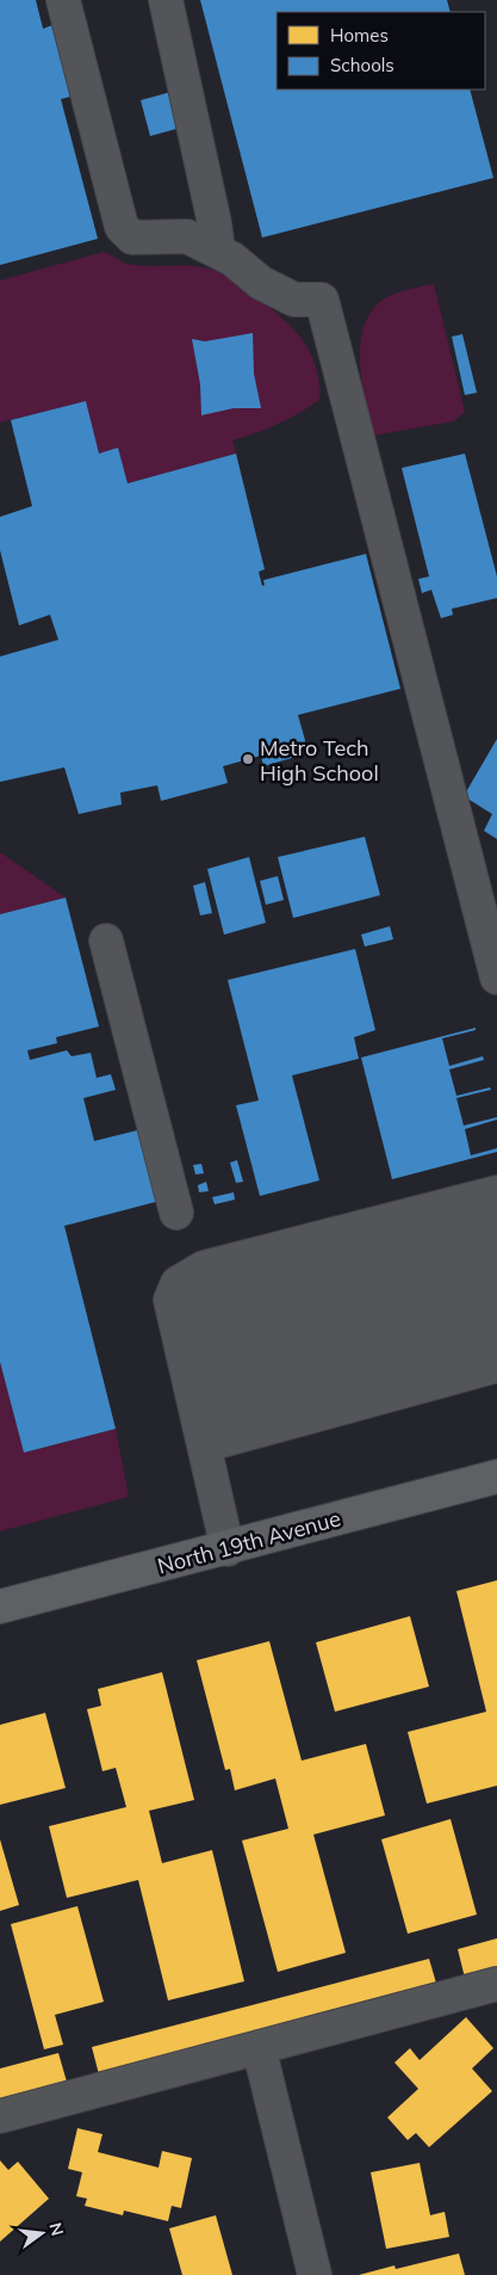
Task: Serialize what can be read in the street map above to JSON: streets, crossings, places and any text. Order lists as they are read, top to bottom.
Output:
{
  "streets": {
    "main road": ["North 19th Avenue"]
  },
  "places": ["Metro Tech High School"],
  "legend": ["Homes", "Schools"],
  "north": "right"
}
